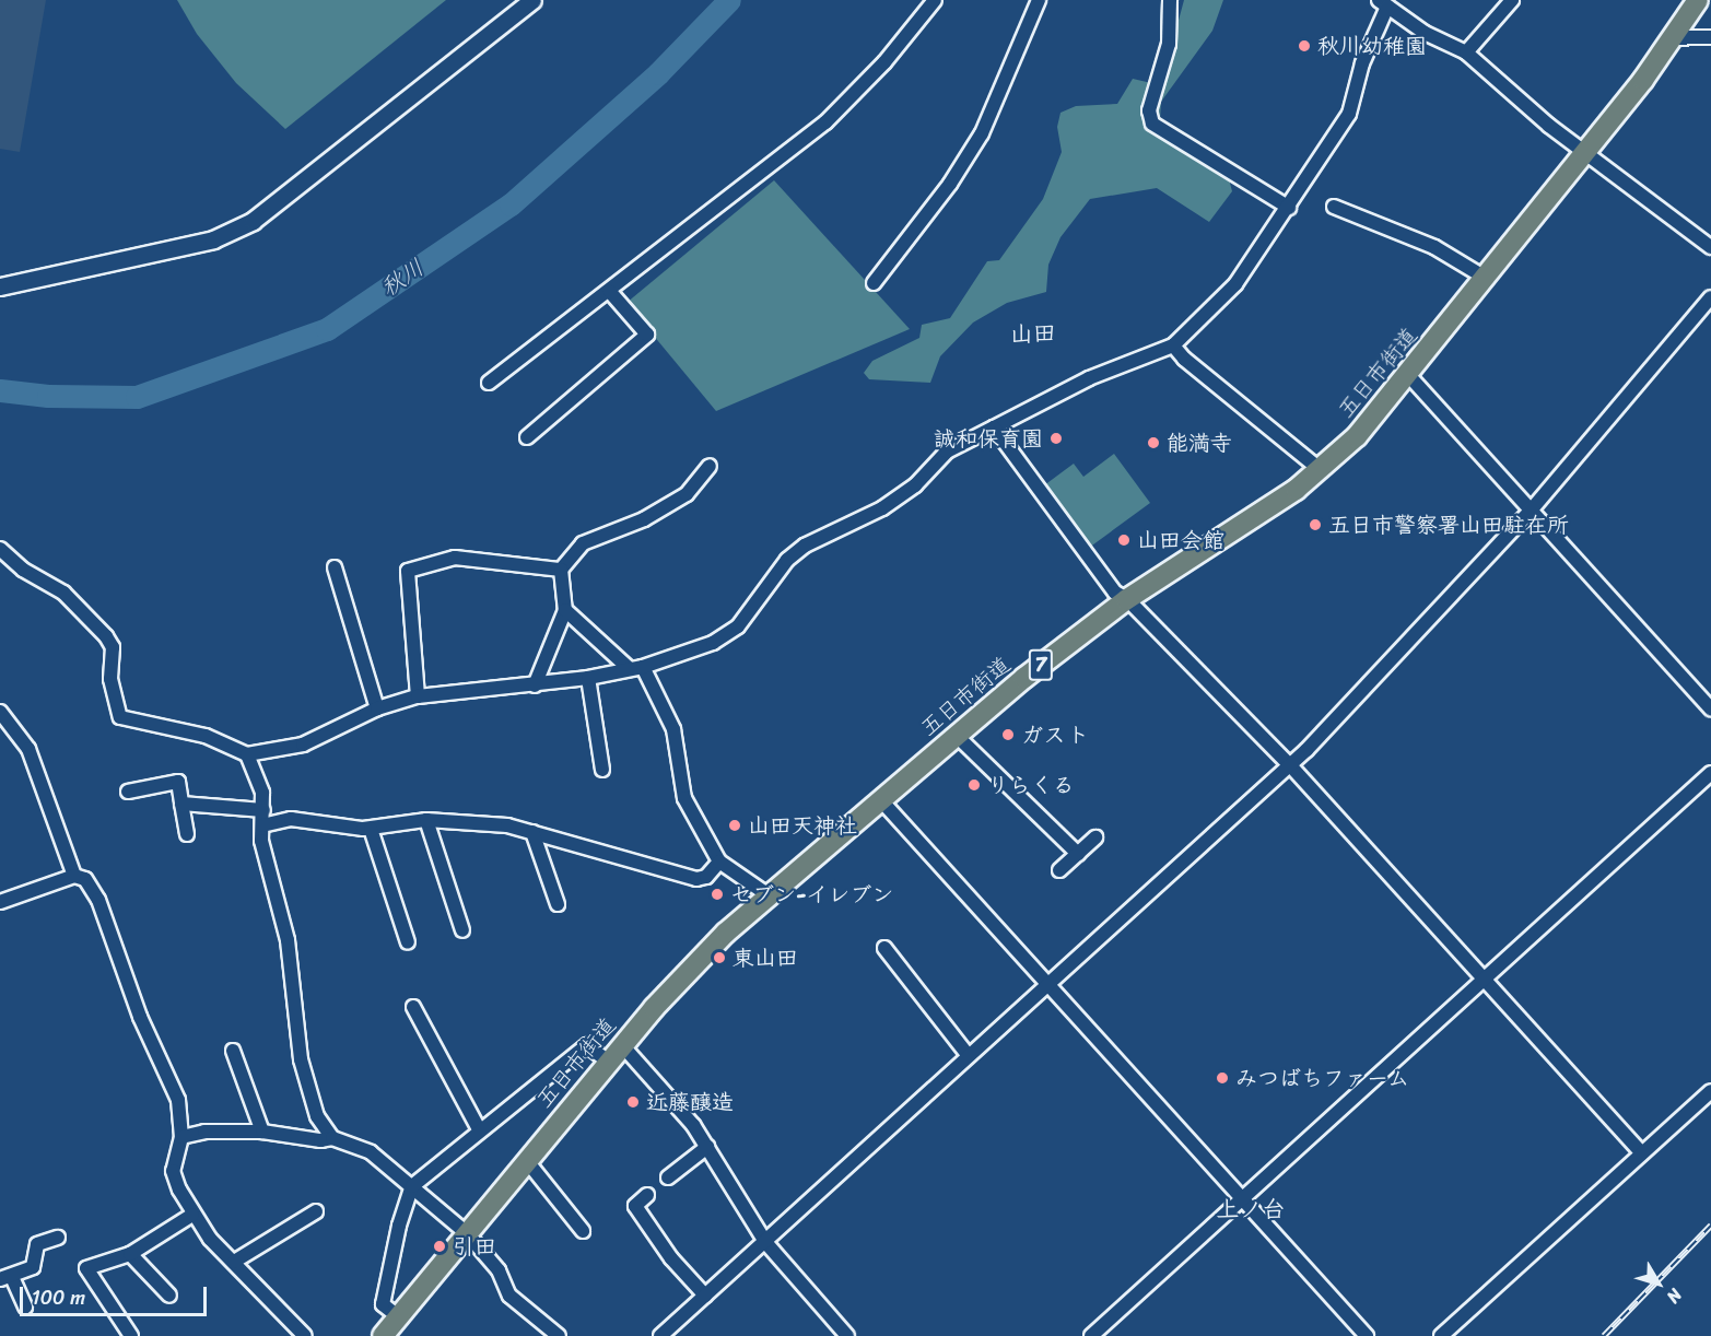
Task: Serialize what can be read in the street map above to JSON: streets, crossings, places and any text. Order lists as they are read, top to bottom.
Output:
{
  "streets": {
    "main road": ["五日市街道", "7"]
  },
  "districts": ["山田", "上ノ台"],
  "water": ["秋川"],
  "places": [
    "秋川幼稚園",
    "誠和保育園",
    "能満寺",
    "五日市警察署山田駐在所",
    "山田会館",
    "ガスト",
    "りらくる",
    "山田天神社",
    "セブン-イレブン",
    "東山田",
    "みつばちファーム",
    "近藤醸造",
    "引田"
  ],
  "scale_bar": "100 m",
  "north": "bottom right"
}
